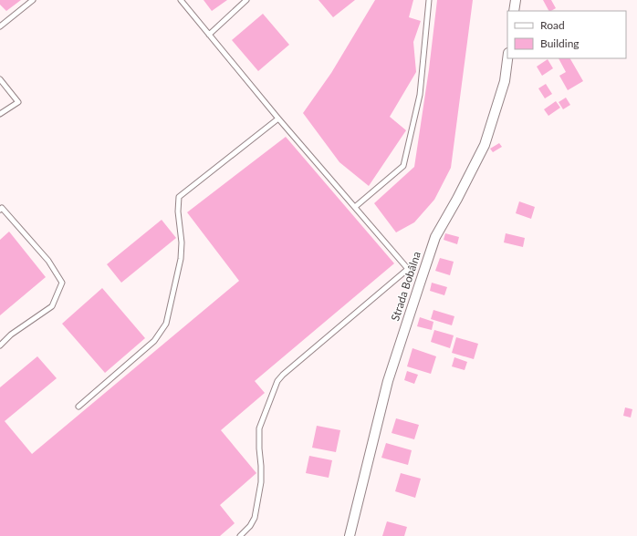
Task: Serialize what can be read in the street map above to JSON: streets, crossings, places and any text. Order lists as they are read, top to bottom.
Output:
{
  "streets": {
    "street": ["Strada Bobâlna"]
  },
  "legend": ["Road", "Building"]
}
